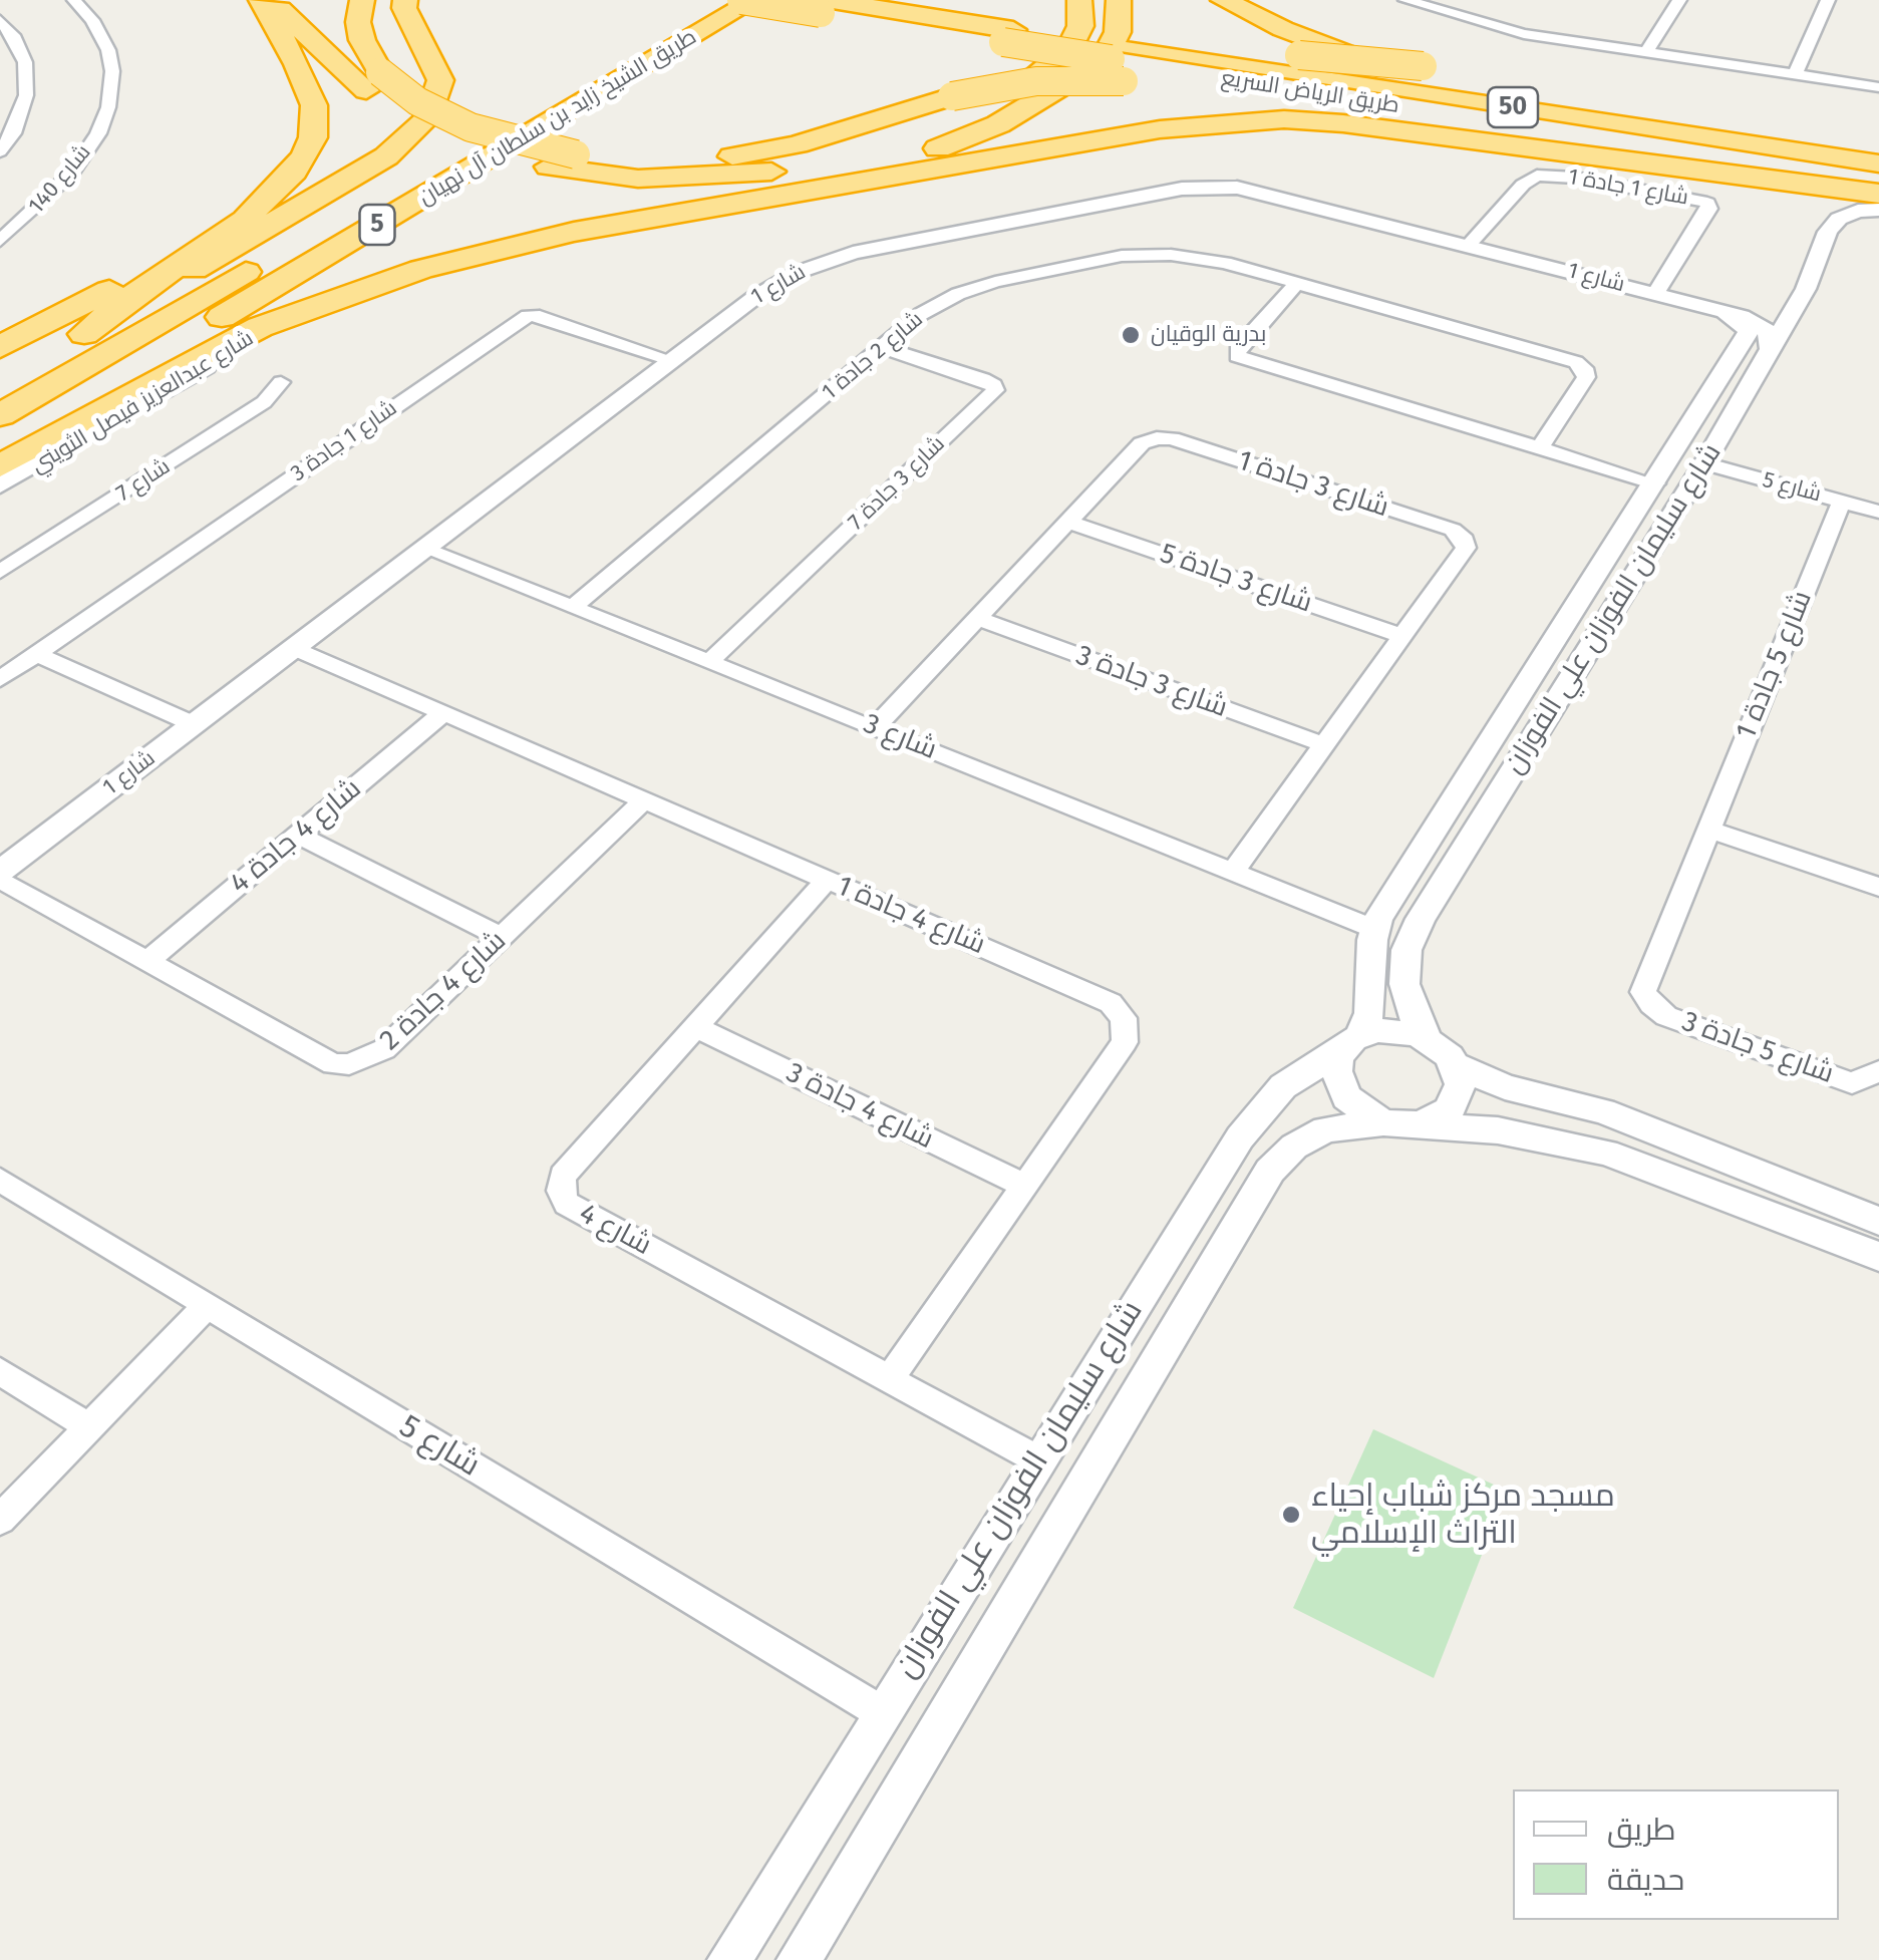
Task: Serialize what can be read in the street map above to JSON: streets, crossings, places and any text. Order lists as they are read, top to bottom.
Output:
{
  "streets": {
    "highway": [
      "طريق الرياض السريع",
      "50",
      "طريق الشيخ زايد بن سلطان آل نهيان",
      "5"
    ],
    "street": [
      "شارع 140",
      "شارع 1 جادة 1",
      "شارع 1",
      "شارع 2 جادة 1",
      "شارع عبدالعزيز فيصل الثويني",
      "شارع 1 جادة 3",
      "شارع 7",
      "شارع 3 جادة 7",
      "شارع 3 جادة 1",
      "شارع 5",
      "شارع 3 جادة 5",
      "شارع سليمان الفوزان علي الفوزان",
      "شارع 5 جادة 1",
      "شارع 3 جادة 3",
      "شارع 3",
      "شارع 4 جادة 4",
      "شارع 4 جادة 1",
      "شارع 4 جادة 2",
      "شارع 5 جادة 3",
      "شارع 4 جادة 3",
      "شارع 4"
    ]
  },
  "crossings": [
    ["شارع 1 جادة 1", "شارع 1"],
    ["شارع 1", "شارع 1 جادة 3"],
    ["شارع 1", "شارع سليمان الفوزان علي الفوزان"],
    ["شارع 1", "شارع 3"],
    ["شارع 1", "شارع 4 جادة 1"],
    ["شارع 1", "شارع 4 جادة 2"],
    ["شارع 2 جادة 1", "شارع 3 جادة 7"],
    ["شارع 2 جادة 1", "شارع 3"],
    ["شارع 3 جادة 7", "شارع 3"],
    ["شارع 3 جادة 1", "شارع 3 جادة 5"],
    ["شارع 3 جادة 1", "شارع 3 جادة 3"],
    ["شارع 3 جادة 1", "شارع 3"],
    ["شارع 5", "شارع سليمان الفوزان علي الفوزان"],
    ["شارع 5", "شارع 5 جادة 1"],
    ["شارع سليمان الفوزان علي الفوزان", "شارع 3"],
    ["شارع سليمان الفوزان علي الفوزان", "شارع 4"],
    ["شارع 5 جادة 1", "شارع 5 جادة 3"],
    ["شارع 4 جادة 4", "شارع 4 جادة 1"],
    ["شارع 4 جادة 4", "شارع 4 جادة 2"],
    ["شارع 4 جادة 1", "شارع 4 جادة 2"],
    ["شارع 4 جادة 1", "شارع 4 جادة 3"],
    ["شارع 4 جادة 1", "شارع 4"],
    ["شارع 4 جادة 3", "شارع 4"]
  ],
  "places": ["بدرية الوقيان", "مسجد مركز شباب إحياء التراث الإسلامي"],
  "legend": ["طريق", "حديقة"]
}
